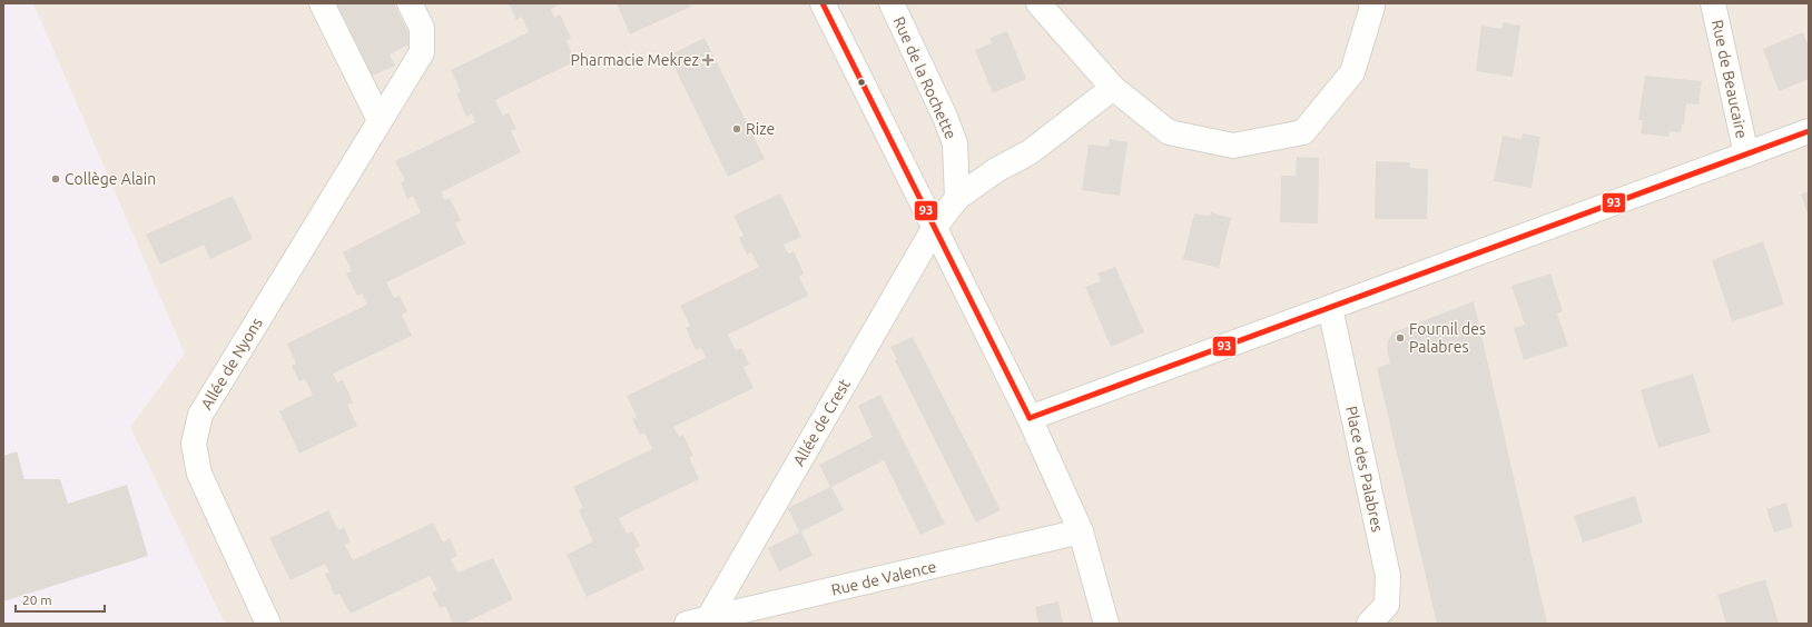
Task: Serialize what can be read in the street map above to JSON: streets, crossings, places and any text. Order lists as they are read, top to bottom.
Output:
{
  "streets": {
    "street": [
      "Rue de la Rochette",
      "Rue de Beaucaire",
      "Allée de Nyons",
      "Allée de Crest",
      "Place des Palabres",
      "Rue de Valence"
    ]
  },
  "crossings": [
    ["Allée de Crest", "Rue de Valence"]
  ],
  "places": {
    "health": ["Pharmacie Mekrez"],
    "other": ["Rize", "Collège Alain", "Fournil des Palabres"]
  },
  "lines": ["transit line 93"],
  "scale_bar": "20 m"
}
